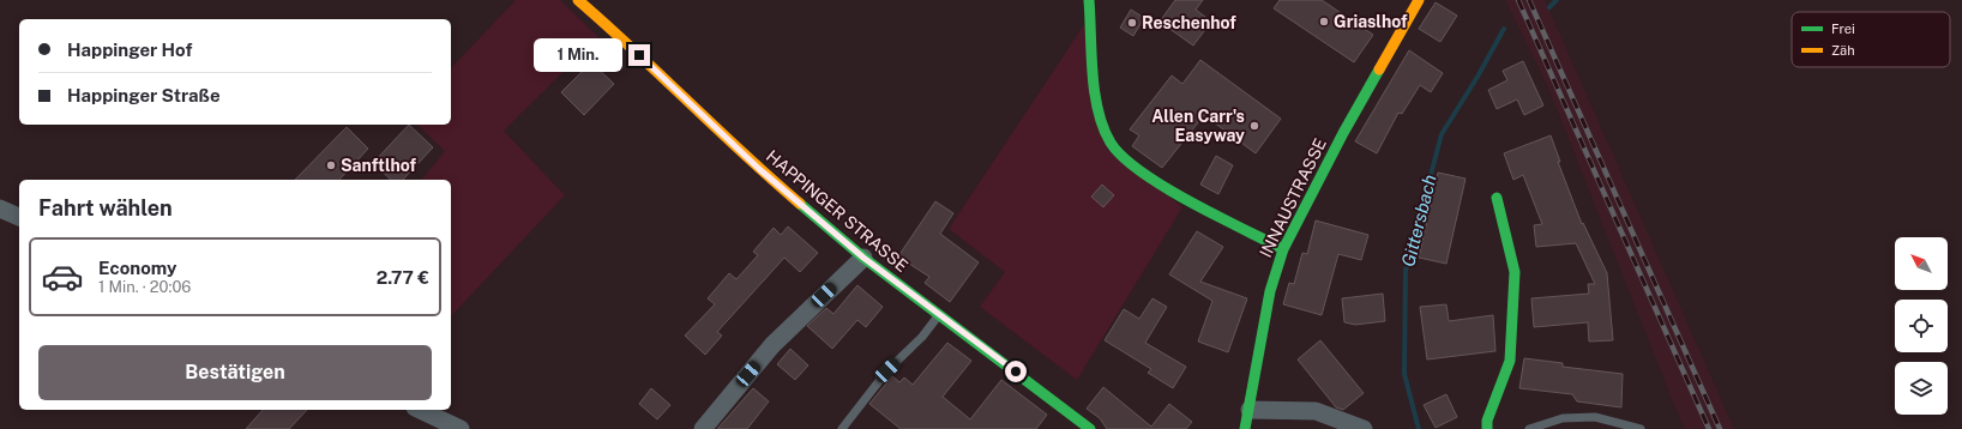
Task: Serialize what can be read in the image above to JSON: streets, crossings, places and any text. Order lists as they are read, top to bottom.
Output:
{
  "streets": {
    "street": ["INNAUSTRASSE", "HAPPINGER STRASSE"]
  },
  "water": ["Gittersbach"],
  "places": [
    "Griaslhof",
    "Reschenhof",
    "Allen Carr's Easyway",
    "Sanftlhof"
  ],
  "legend": ["Frei", "Zäh"],
  "north": "top left",
  "page": {
    "banner": ["Happinger Hof", "Happinger Straße"],
    "bubble": "1 Min.",
    "heading": "Fahrt wählen",
    "list": [
      {
        "name": "Economy",
        "note": "1 Min. · 20:06",
        "value": "2.77 €"
      }
    ],
    "buttons": "Bestätigen"
  }
}
